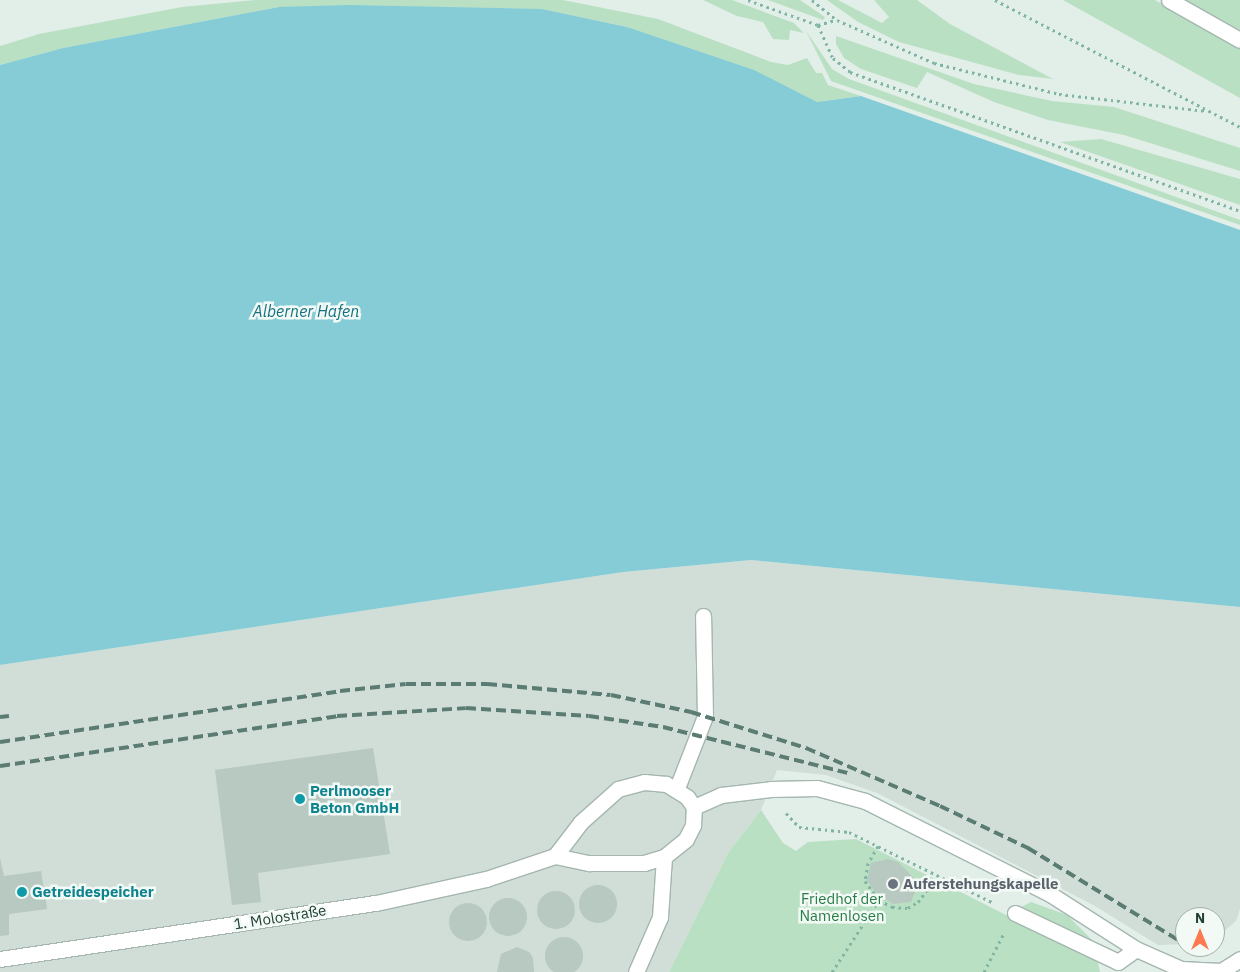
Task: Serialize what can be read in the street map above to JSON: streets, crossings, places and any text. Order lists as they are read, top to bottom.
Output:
{
  "streets": {
    "street": ["1. Molostraße"]
  },
  "water": ["Alberner Hafen"],
  "parks": ["Friedhof der Namenlosen"],
  "places": ["Perlmooser Beton GmbH", "Auferstehungskapelle", "Getreidespeicher"],
  "north": "top"
}
